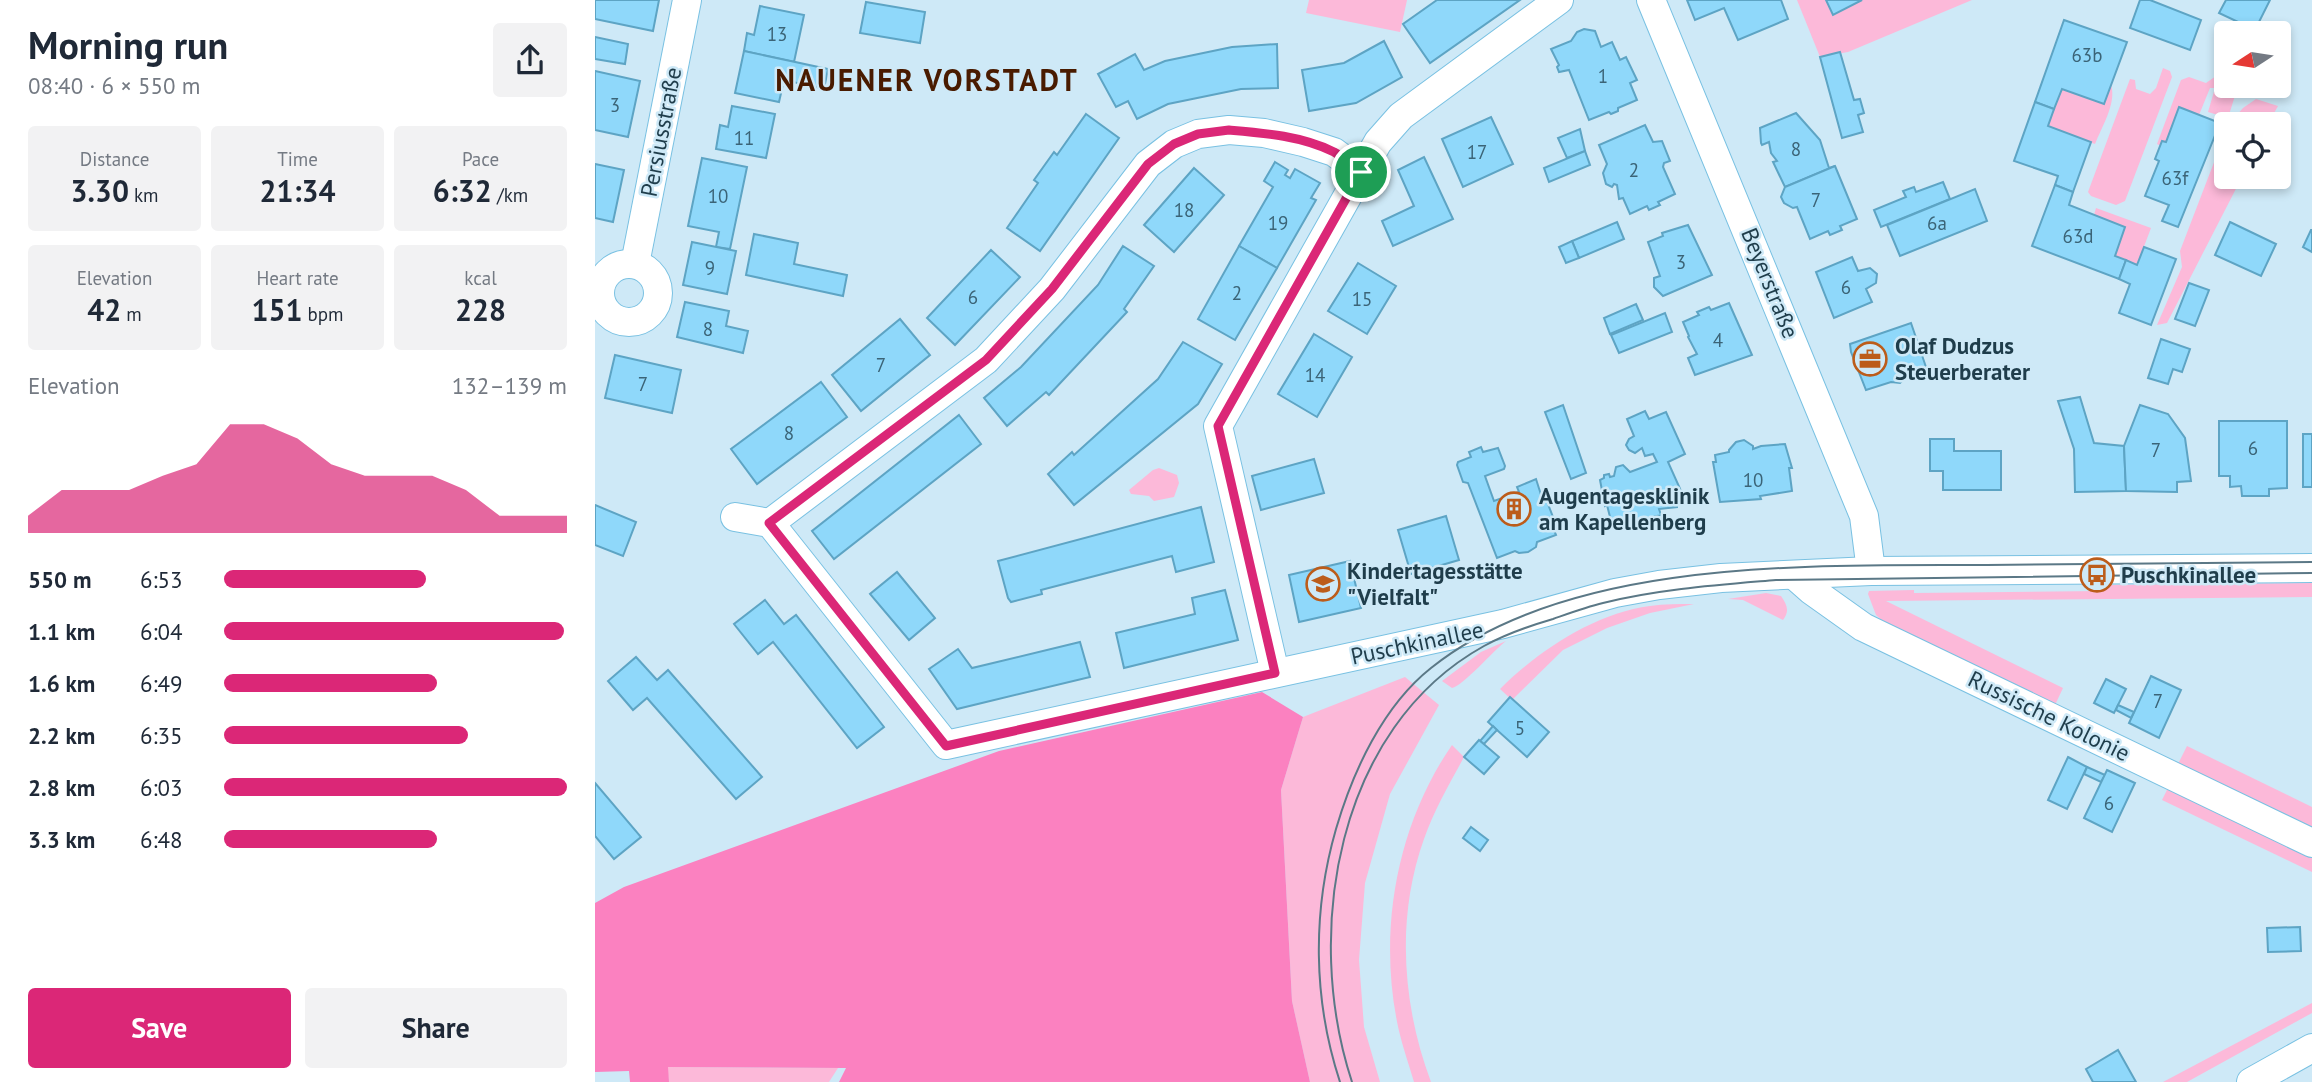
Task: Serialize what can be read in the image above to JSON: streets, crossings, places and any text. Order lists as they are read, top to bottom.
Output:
{
  "streets": {
    "street": [
      "Persiusstraße",
      "Beyerstraße",
      "Puschkinallee",
      "Russische Kolonie"
    ]
  },
  "crossings": [
    ["Beyerstraße", "Puschkinallee"],
    ["Puschkinallee", "Russische Kolonie"]
  ],
  "districts": ["NAUENER VORSTADT"],
  "places": {
    "office": ["Olaf Dudzus Steuerberater"],
    "building": ["Augentagesklinik am Kapellenberg"],
    "bus stop": ["Puschkinallee"],
    "school or university": ["Kindertagesstätte \"Vielfalt\""]
  },
  "house_numbers": [
    "13",
    "63b",
    "1",
    "3",
    "11",
    "8",
    "17",
    "2",
    "63f",
    "10",
    "7",
    "18",
    "19",
    "6a",
    "63d",
    "3",
    "9",
    "6",
    "2",
    "6",
    "15",
    "8",
    "4",
    "7",
    "14",
    "7",
    "8",
    "6",
    "7",
    "10",
    "7",
    "5",
    "6"
  ],
  "north": "left",
  "page": {
    "heading": ["Morning run", "08:40 · 6 × 550 m"],
    "stats": [
      ["Distance", "3.30 km"],
      ["Time", "21:34"],
      ["Pace", "6:32 /km"],
      ["Elevation", "42 m"],
      ["Heart rate", "151 bpm"],
      ["kcal", "228"]
    ],
    "chart": ["Elevation", "132–139 m"],
    "list": [
      {
        "name": "550 m",
        "note": "6:53"
      },
      {
        "name": "1.1 km",
        "note": "6:04"
      },
      {
        "name": "1.6 km",
        "note": "6:49"
      },
      {
        "name": "2.2 km",
        "note": "6:35"
      },
      {
        "name": "2.8 km",
        "note": "6:03"
      },
      {
        "name": "3.3 km",
        "note": "6:48"
      }
    ],
    "buttons": ["Save", "Share"]
  }
}
